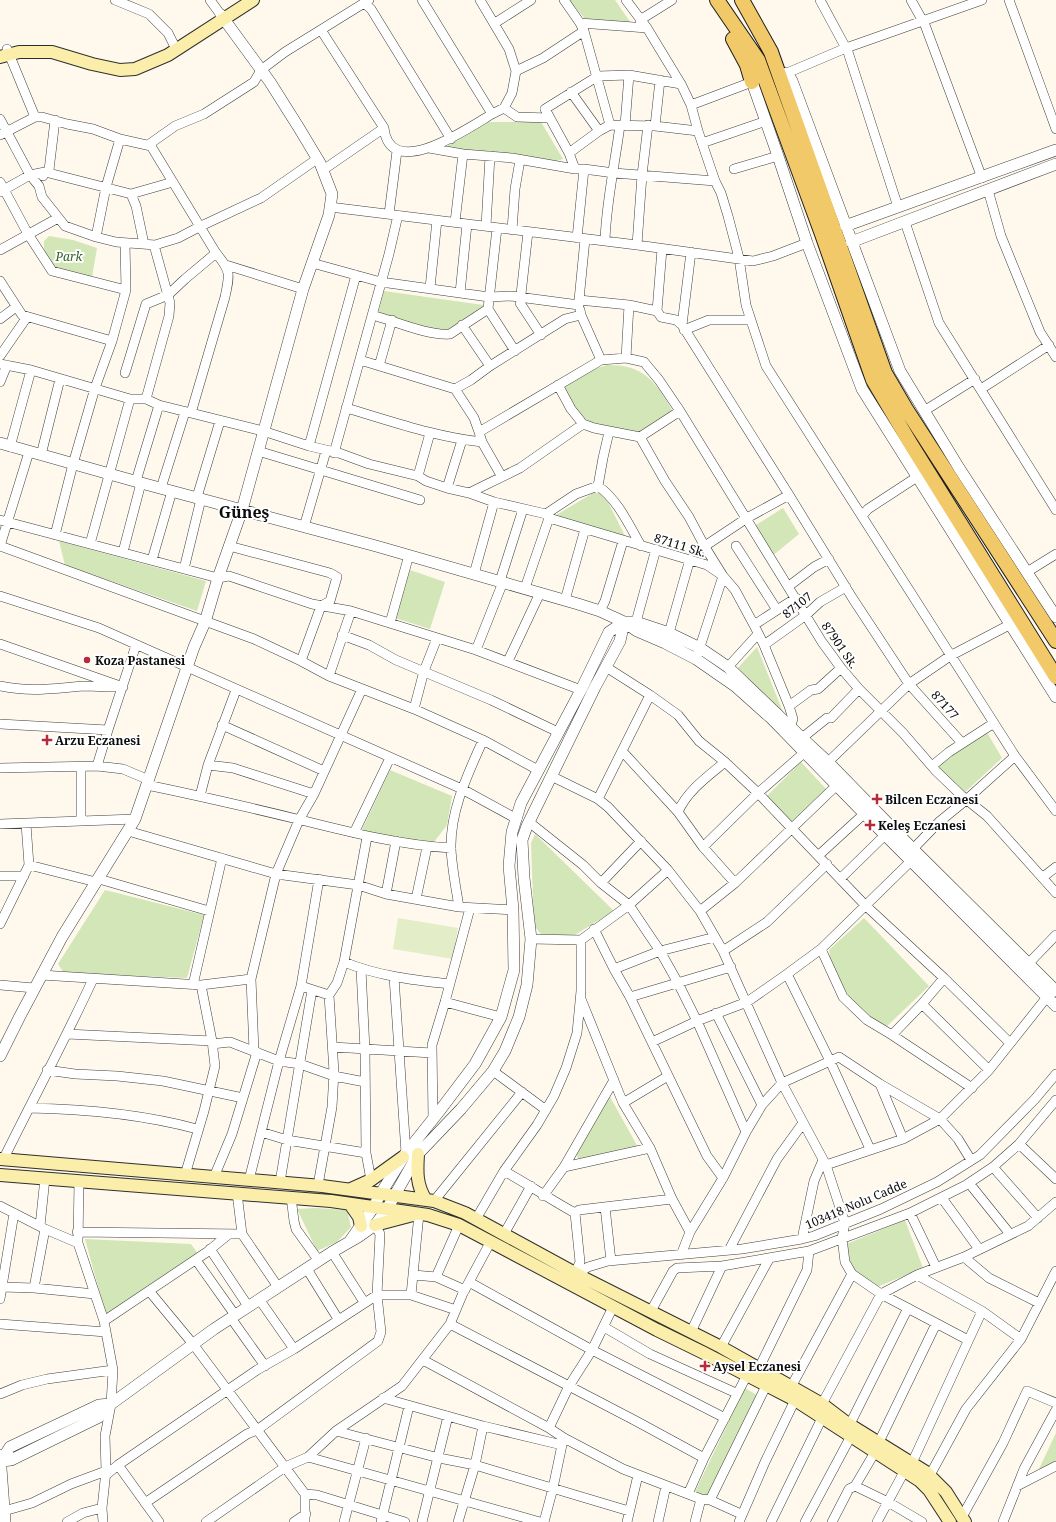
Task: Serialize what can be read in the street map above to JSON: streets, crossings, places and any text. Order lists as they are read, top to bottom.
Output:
{
  "streets": {
    "street": [
      "87111 Sk.",
      "87107",
      "87901 Sk.",
      "87177",
      "103418 Nolu Cadde"
    ]
  },
  "crossings": [
    ["87111 Sk.", "87107"],
    ["87107", "87901 Sk."],
    ["87107", "87177"]
  ],
  "districts": ["Güneş"],
  "parks": ["Park"],
  "places": {
    "other": ["Koza Pastanesi"],
    "health": [
      "Arzu Eczanesi",
      "Bilcen Eczanesi",
      "Keleş Eczanesi",
      "Aysel Eczanesi"
    ]
  }
}
